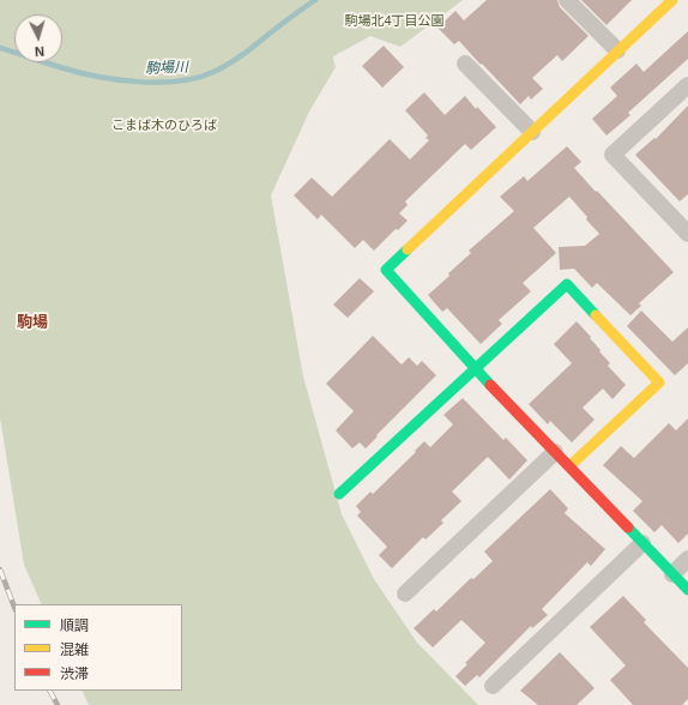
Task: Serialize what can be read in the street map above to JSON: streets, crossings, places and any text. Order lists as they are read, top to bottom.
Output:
{
  "districts": ["駒場"],
  "water": ["駒場川"],
  "parks": ["駒場北4丁目公園", "こまば木のひろば"],
  "legend": ["順調", "混雑", "渋滞"],
  "north": "bottom"
}
